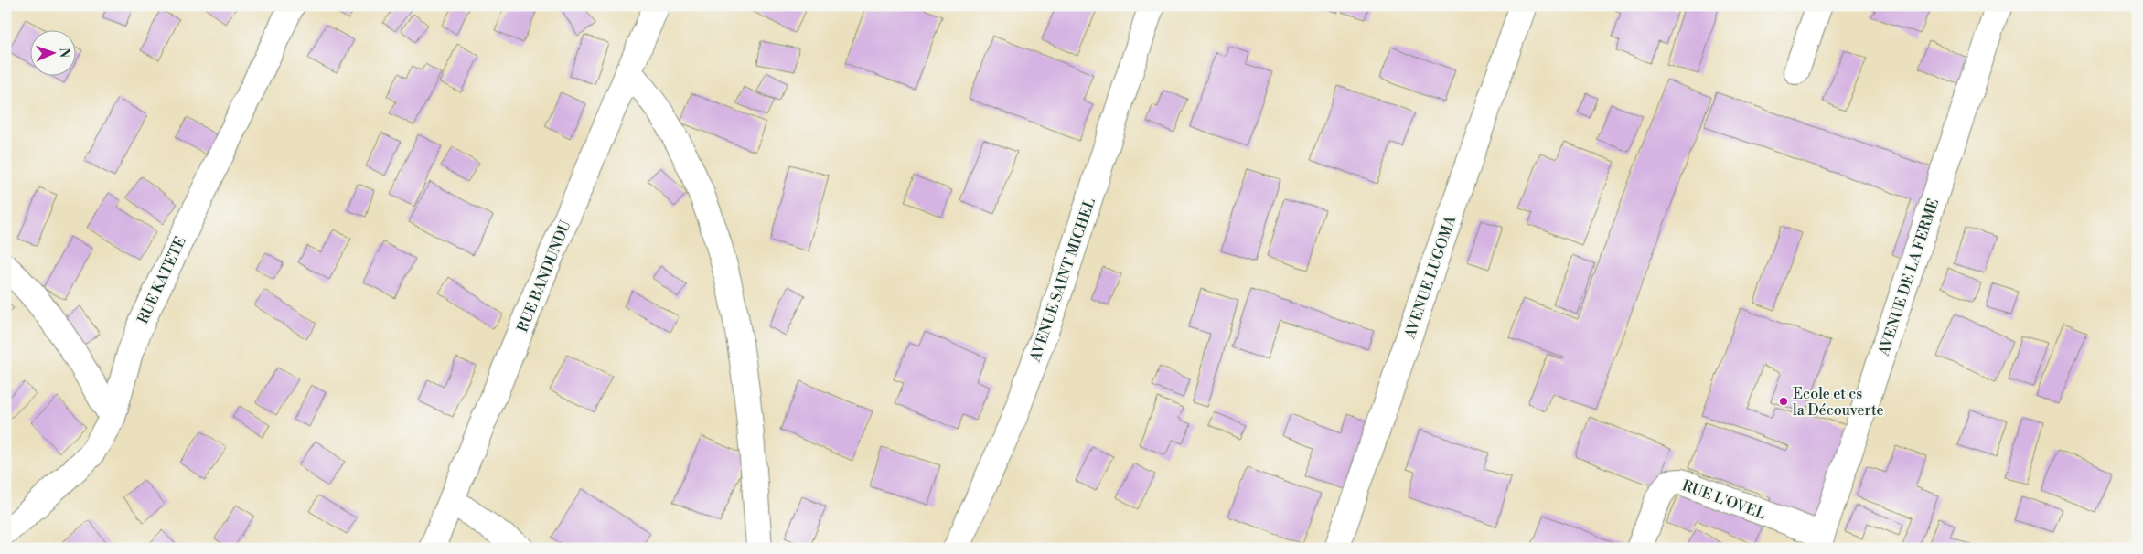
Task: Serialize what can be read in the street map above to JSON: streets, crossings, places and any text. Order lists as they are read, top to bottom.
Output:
{
  "streets": {
    "street": [
      "RUE BANDUNDU",
      "AVENUE LUGOMA",
      "AVENUE DE LA FERME",
      "RUE KATETE",
      "AVENUE SAINT MICHEL",
      "RUE L'OVEL"
    ]
  },
  "crossings": [
    ["AVENUE DE LA FERME", "RUE L'OVEL"]
  ],
  "places": ["Ecole et cs la Découverte"],
  "north": "right"
}
